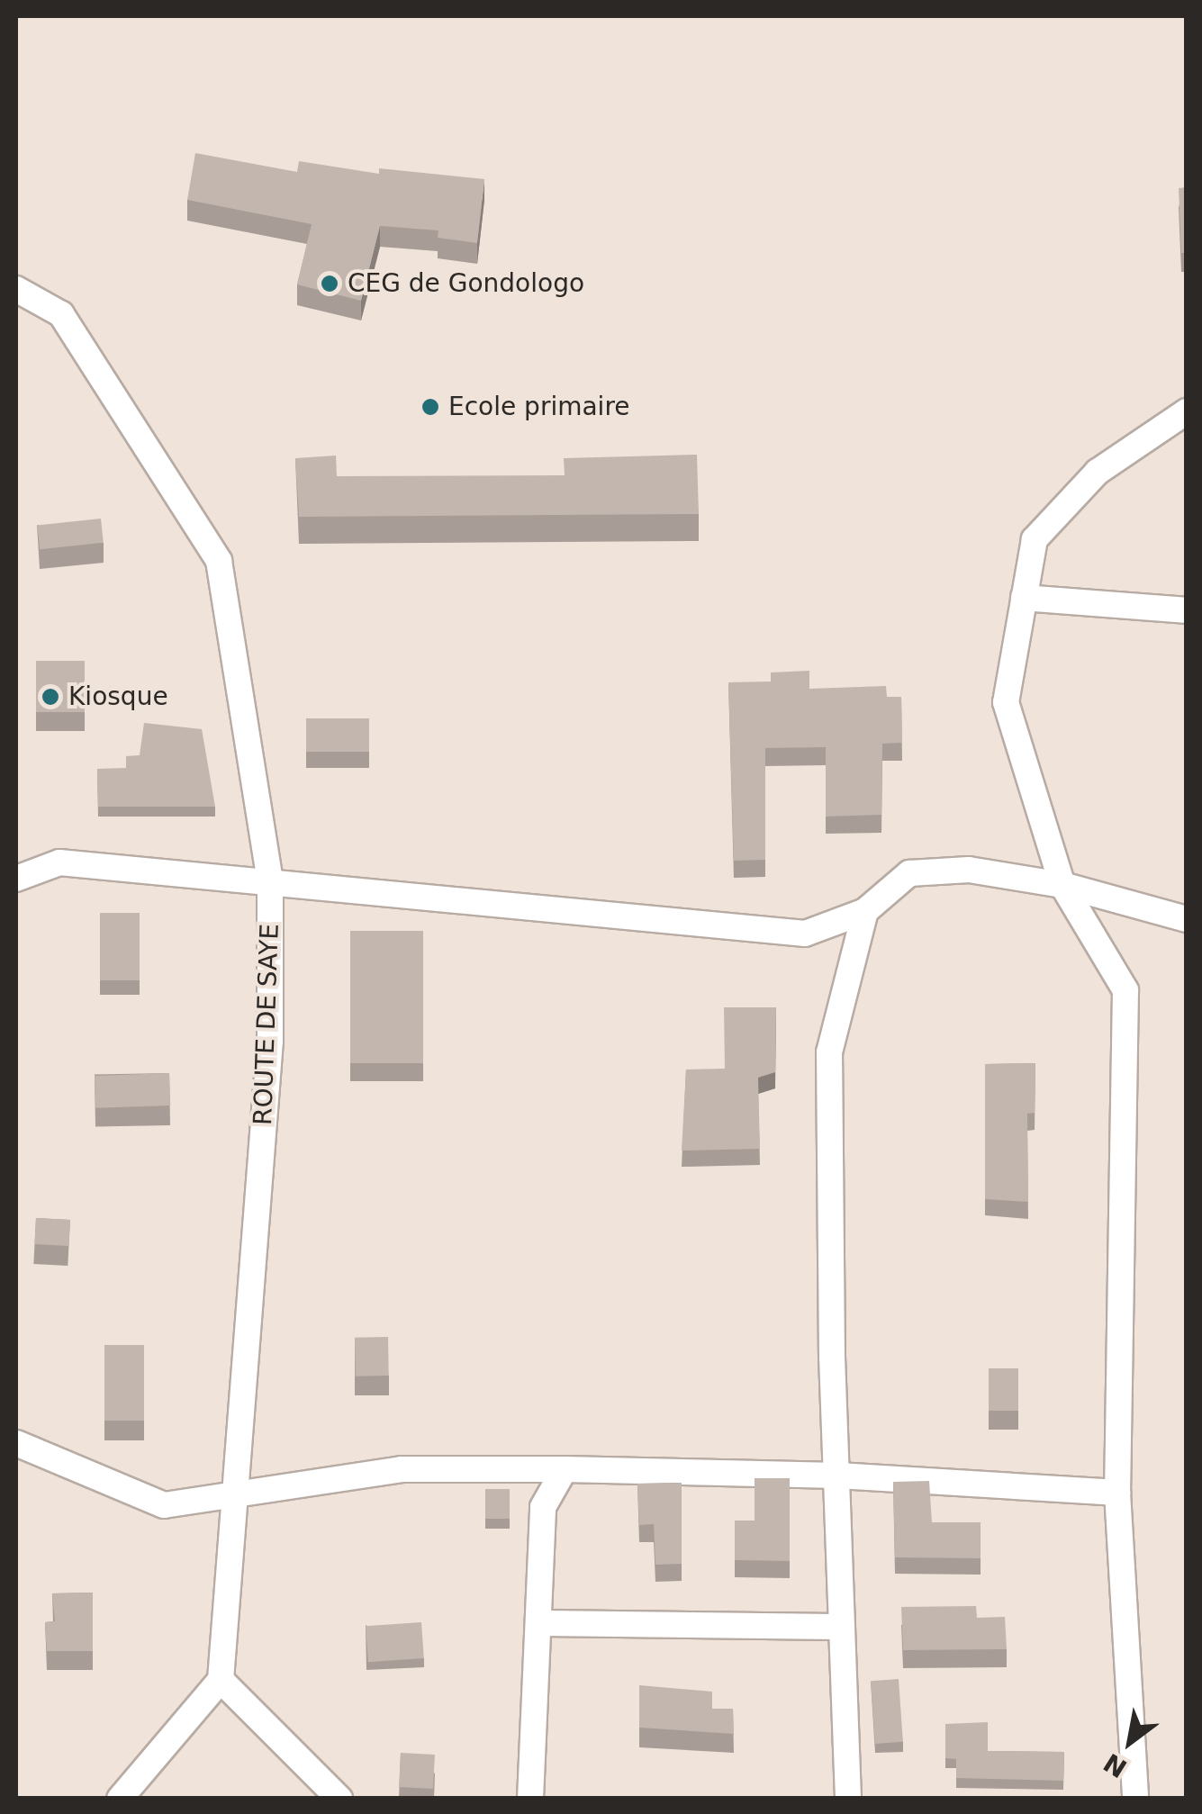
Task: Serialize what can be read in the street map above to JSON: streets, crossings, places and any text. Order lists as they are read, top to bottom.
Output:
{
  "streets": {
    "street": ["ROUTE DE SAYE"]
  },
  "places": ["CEG de Gondologo", "Ecole primaire", "Kiosque"],
  "north": "bottom left"
}
